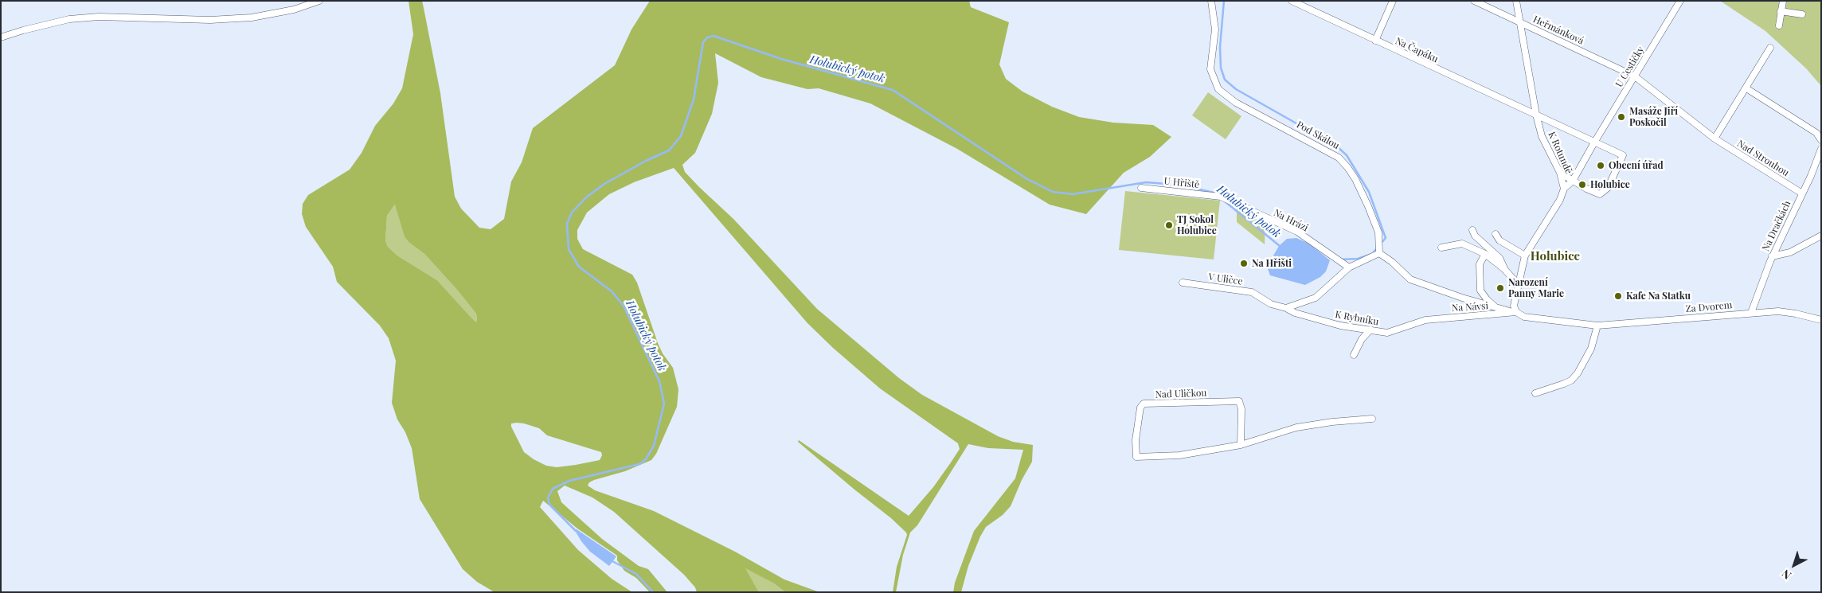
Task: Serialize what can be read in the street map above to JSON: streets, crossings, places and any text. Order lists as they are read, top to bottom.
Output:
{
  "streets": {
    "street": [
      "Heřmánková",
      "Na Čapáku",
      "U Cestičky",
      "Pod Skálou",
      "K Rotundě",
      "Nad Strouhou",
      "U Hřiště",
      "Na Hrázi",
      "Na Dračkách",
      "V Uličce",
      "Na Návsi",
      "Za Dvorem",
      "K Rybníku",
      "Nad Uličkou"
    ]
  },
  "crossings": [
    ["Heřmánková", "U Cestičky"],
    ["Heřmánková", "K Rotundě"],
    ["Heřmánková", "Nad Strouhou"],
    ["Na Čapáku", "U Cestičky"],
    ["Na Čapáku", "K Rotundě"],
    ["U Cestičky", "Nad Strouhou"],
    ["Pod Skálou", "Na Návsi"],
    ["Nad Strouhou", "Na Dračkách"],
    ["U Hřiště", "Na Hrázi"],
    ["Na Dračkách", "Za Dvorem"],
    ["V Uličce", "K Rybníku"],
    ["Na Návsi", "Za Dvorem"],
    ["Na Návsi", "K Rybníku"]
  ],
  "districts": ["Holubice"],
  "water": ["Holubický potok"],
  "places": [
    "Masáže Jiří Poskočil",
    "Obecní úřad",
    "Holubice",
    "TJ Sokol Holubice",
    "Na Hřišti",
    "Narození Panny Marie",
    "Kafe Na Statku"
  ],
  "north": "bottom left"
}
